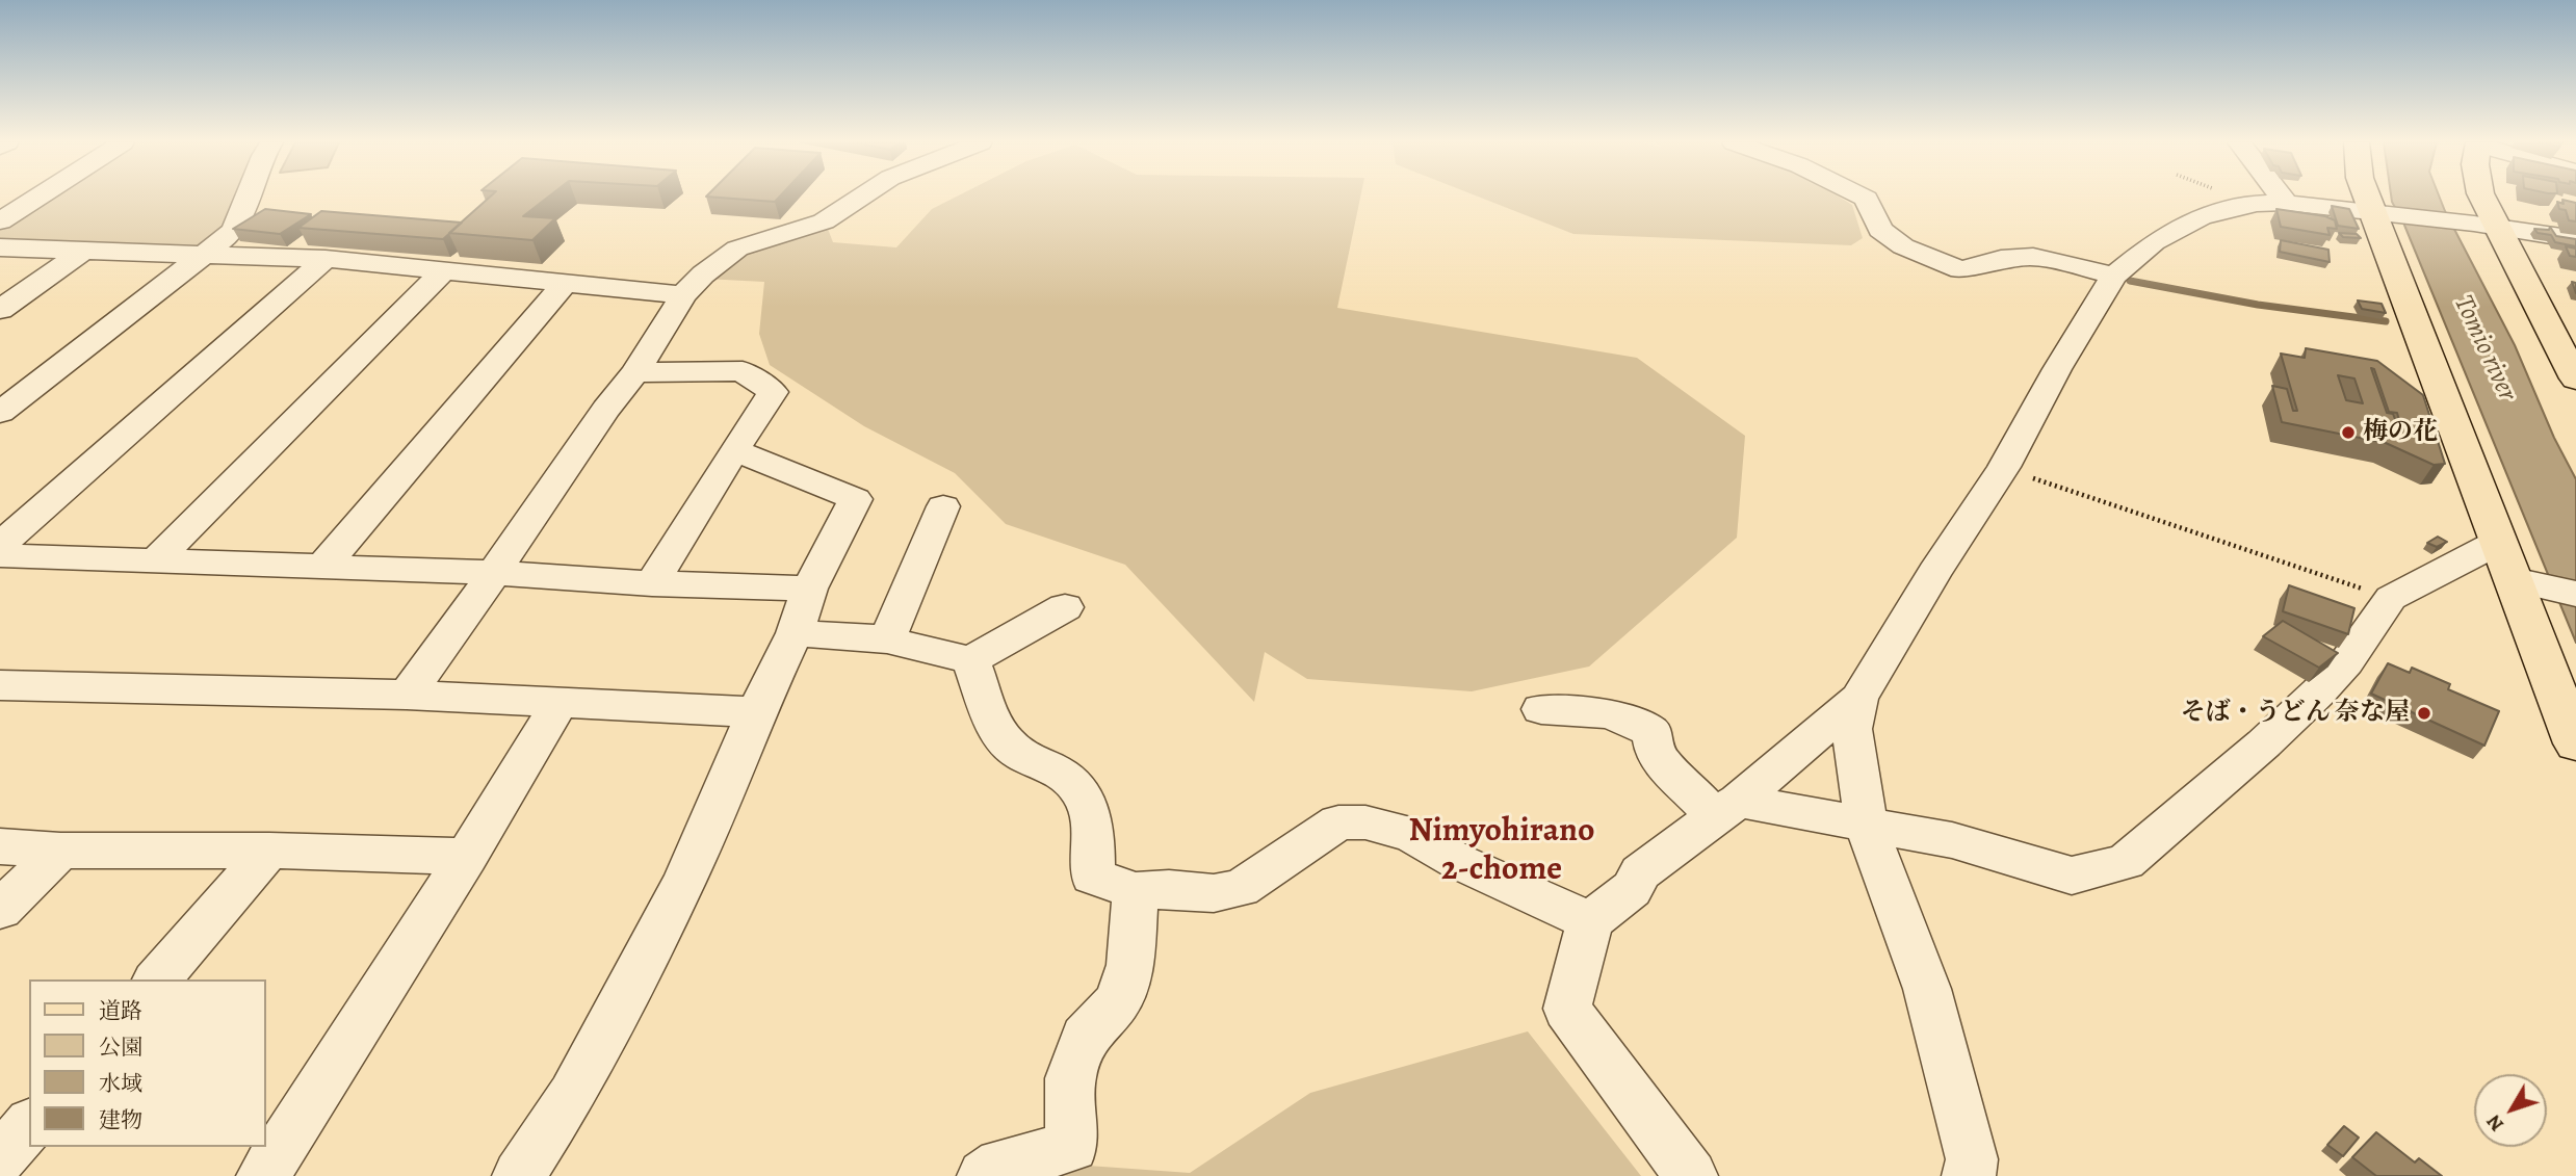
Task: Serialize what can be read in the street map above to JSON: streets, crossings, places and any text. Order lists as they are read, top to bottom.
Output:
{
  "districts": ["Nimyohirano 2-chome"],
  "water": ["Tomio river"],
  "places": ["梅の花", "そば・うどん 奈な屋"],
  "legend": [
    "道路",
    "公園",
    "水域",
    "建物"
  ],
  "north": "bottom left"
}
